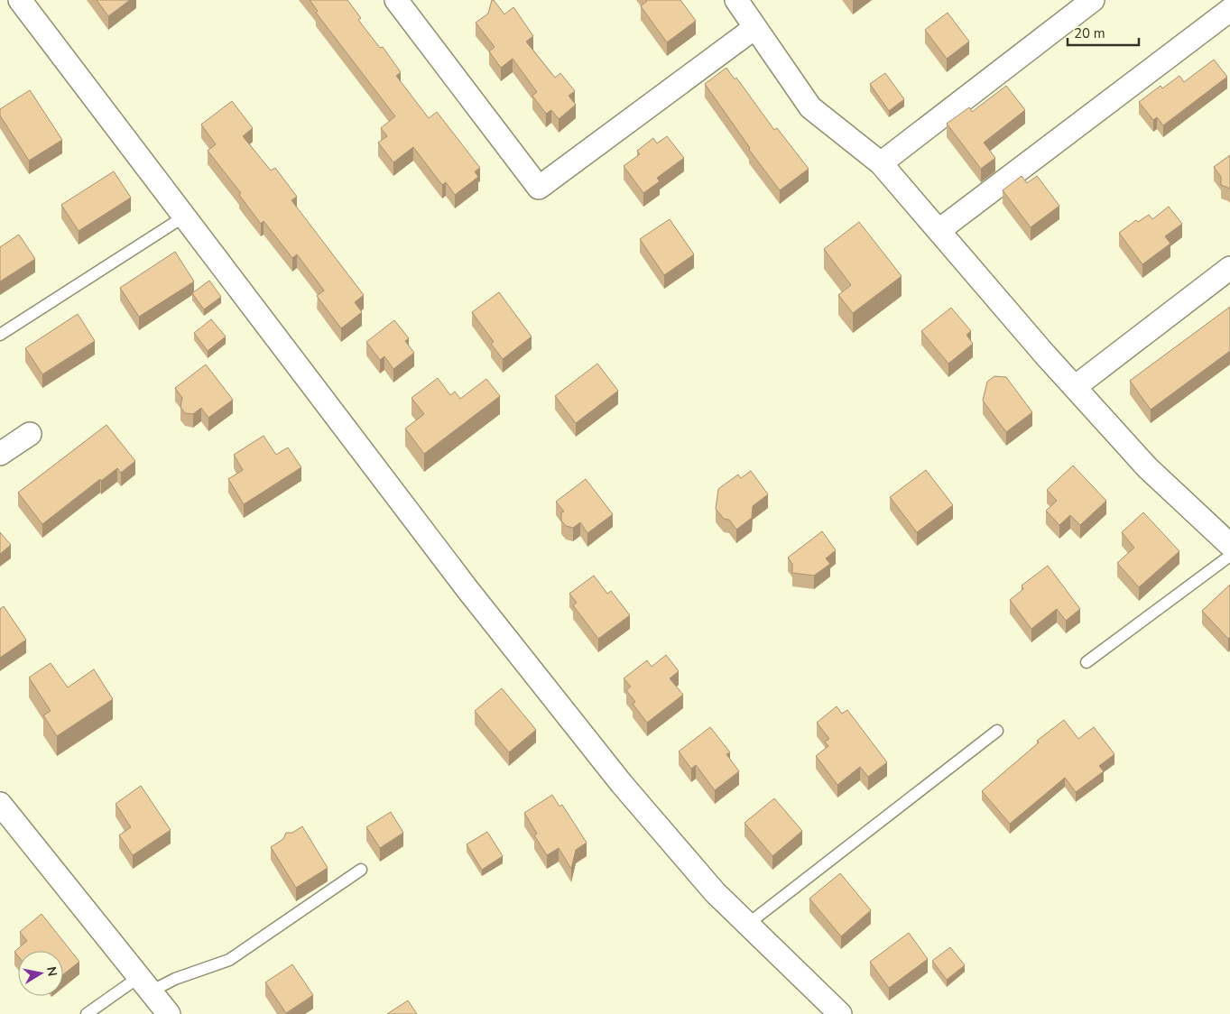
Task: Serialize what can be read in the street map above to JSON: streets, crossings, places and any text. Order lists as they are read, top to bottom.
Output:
{
  "scale_bar": "20 m",
  "north": "right"
}
